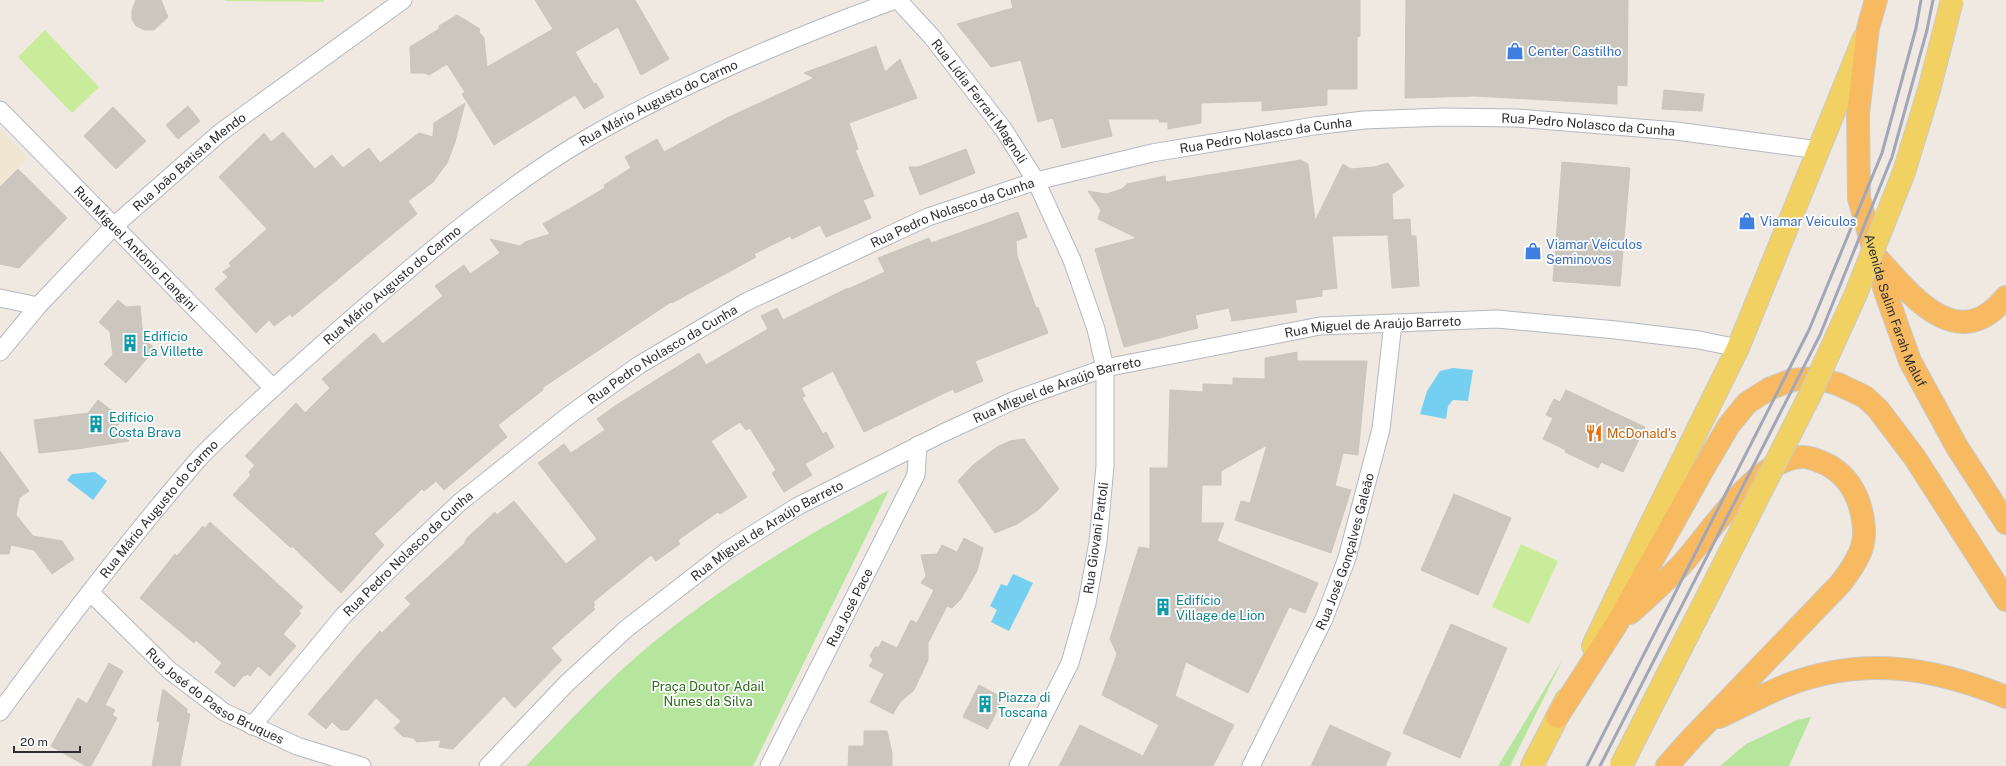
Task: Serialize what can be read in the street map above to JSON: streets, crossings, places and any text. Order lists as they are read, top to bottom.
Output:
{
  "streets": {
    "highway": ["Avenida Salim Farah Maluf"],
    "street": [
      "Rua Lídia Ferrari Magnoli",
      "Rua Mário Augusto do Carmo",
      "Rua Pedro Nolasco da Cunha",
      "Rua João Batista Mendo",
      "Rua Miguel Antônio Flangini",
      "Rua Miguel de Araújo Barreto",
      "Rua Giovani Pattoli",
      "Rua José Gonçalves Galeão",
      "Rua José Pace",
      "Rua José do Passo Bruques"
    ]
  },
  "crossings": [
    ["Rua Lídia Ferrari Magnoli", "Rua Mário Augusto do Carmo"],
    ["Rua Lídia Ferrari Magnoli", "Rua Pedro Nolasco da Cunha"],
    ["Rua Lídia Ferrari Magnoli", "Rua Miguel de Araújo Barreto"],
    ["Rua Lídia Ferrari Magnoli", "Rua Giovani Pattoli"],
    ["Rua Mário Augusto do Carmo", "Rua Miguel Antônio Flangini"],
    ["Rua Mário Augusto do Carmo", "Rua José do Passo Bruques"],
    ["Rua Pedro Nolasco da Cunha", "Rua José do Passo Bruques"],
    ["Rua João Batista Mendo", "Rua Miguel Antônio Flangini"],
    ["Rua Miguel de Araújo Barreto", "Rua Giovani Pattoli"],
    ["Rua Miguel de Araújo Barreto", "Rua José Gonçalves Galeão"],
    ["Rua Miguel de Araújo Barreto", "Rua José Pace"]
  ],
  "parks": ["Praça Doutor Adail Nunes da Silva"],
  "places": {
    "shop": ["Center Castilho", "Viamar Veiculos", "Viamar Veículos Seminovos"],
    "building": [
      "Edifício La Villette",
      "Edifício Costa Brava",
      "Edifício Village de Lion",
      "Piazza di Toscana"
    ],
    "restaurant": ["McDonald's"]
  },
  "scale_bar": "20 m"
}
